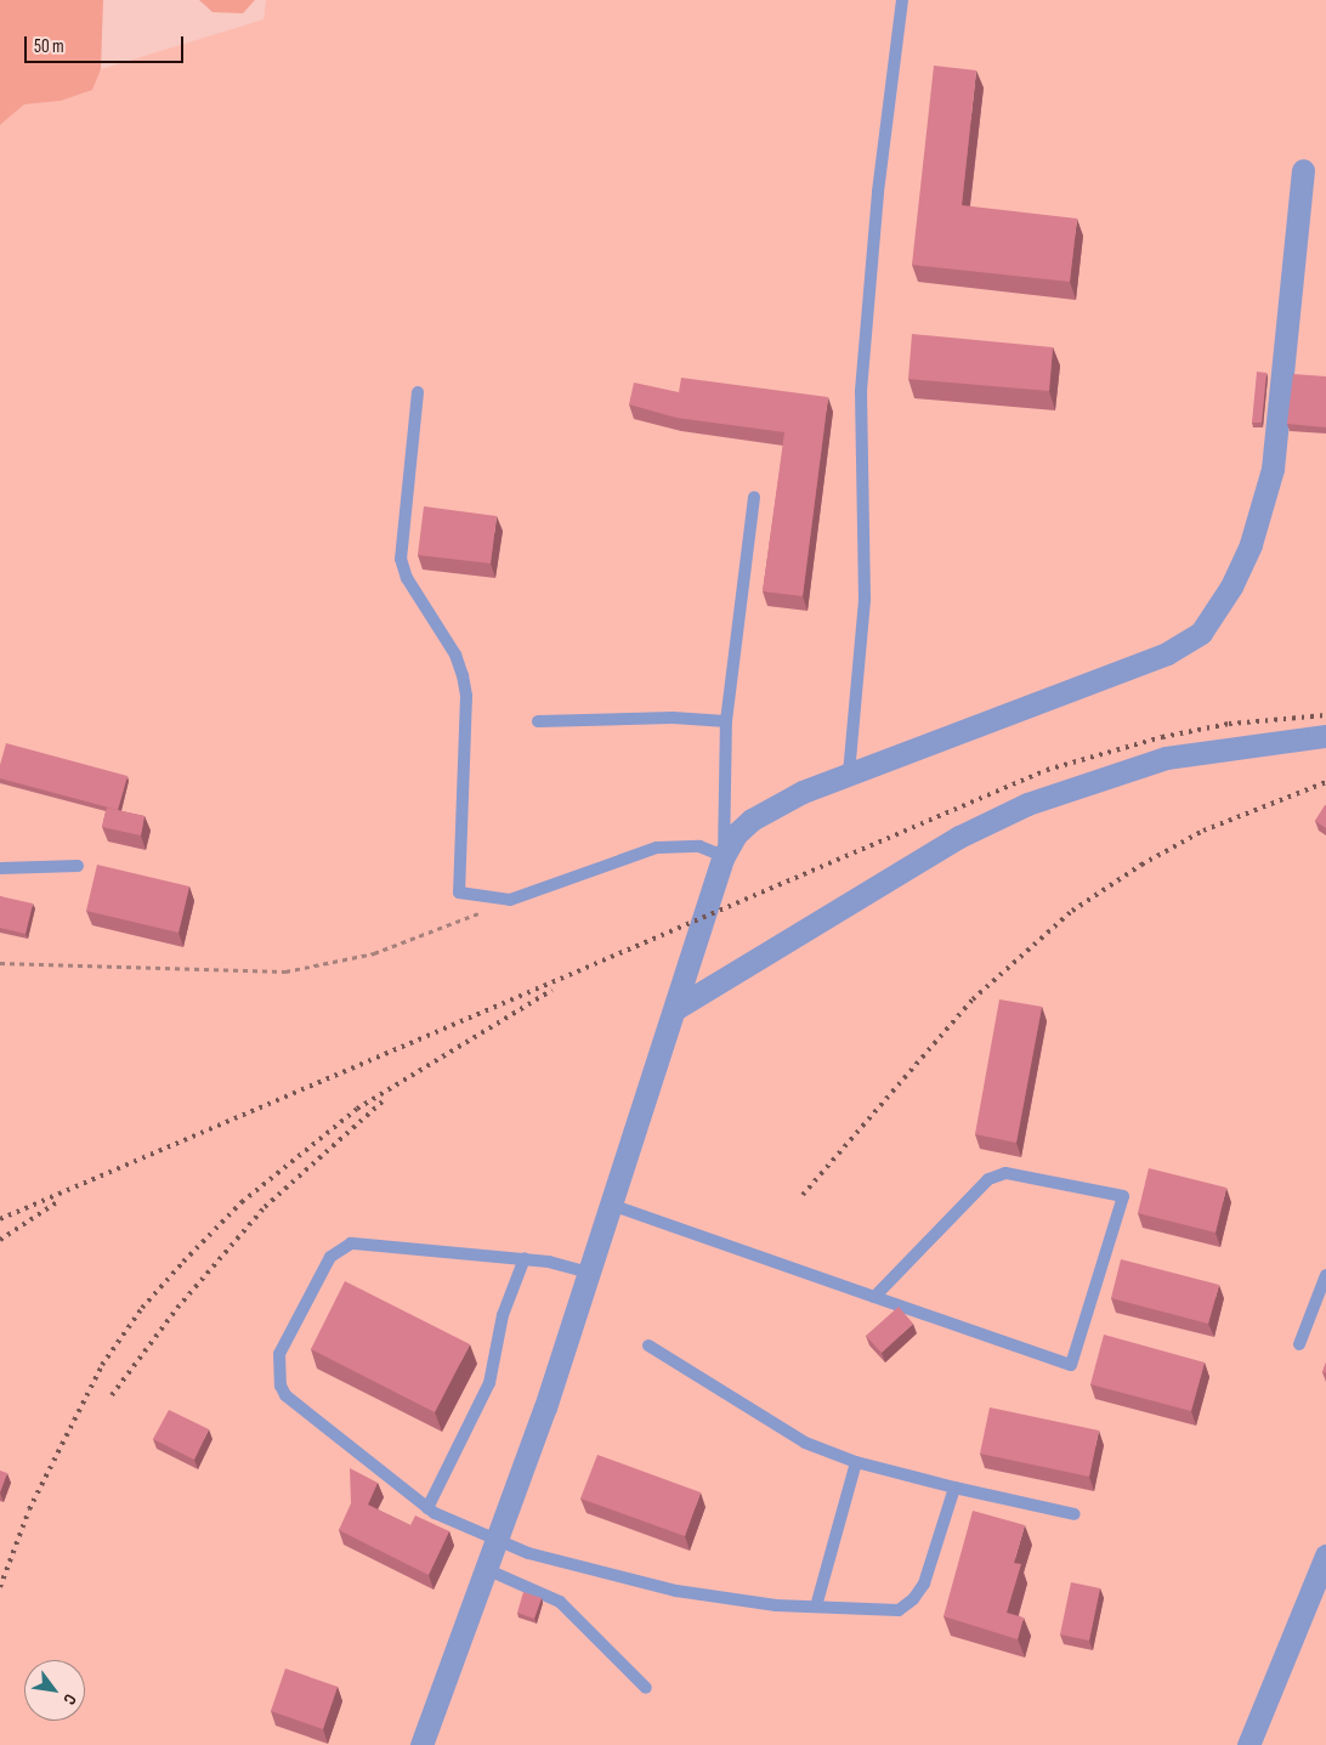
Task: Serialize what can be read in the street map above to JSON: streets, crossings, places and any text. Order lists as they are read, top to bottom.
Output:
{
  "scale_bar": "50 m",
  "north": "bottom right"
}
